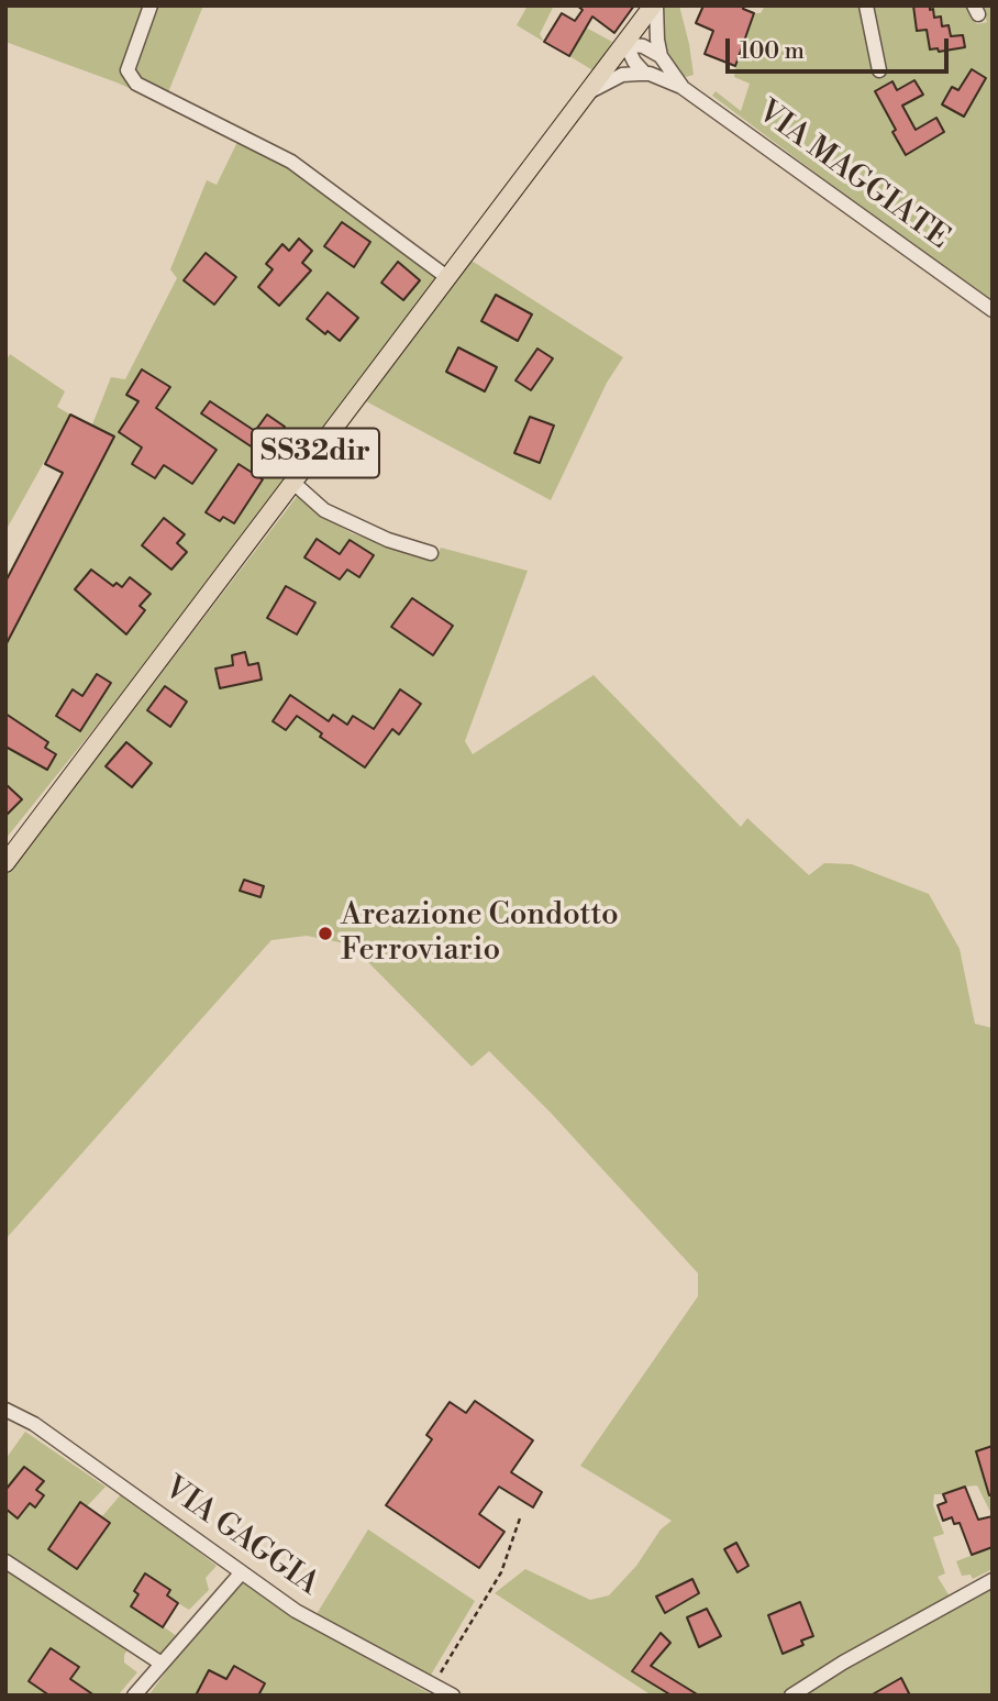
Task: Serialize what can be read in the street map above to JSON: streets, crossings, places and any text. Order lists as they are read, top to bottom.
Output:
{
  "streets": {
    "main road": ["SS32dir"],
    "street": ["VIA MAGGIATE", "VIA GAGGIA"]
  },
  "crossings": [
    ["VIA MAGGIATE", "SS32dir"]
  ],
  "places": ["Areazione Condotto Ferroviario"],
  "scale_bar": "100 m"
}
